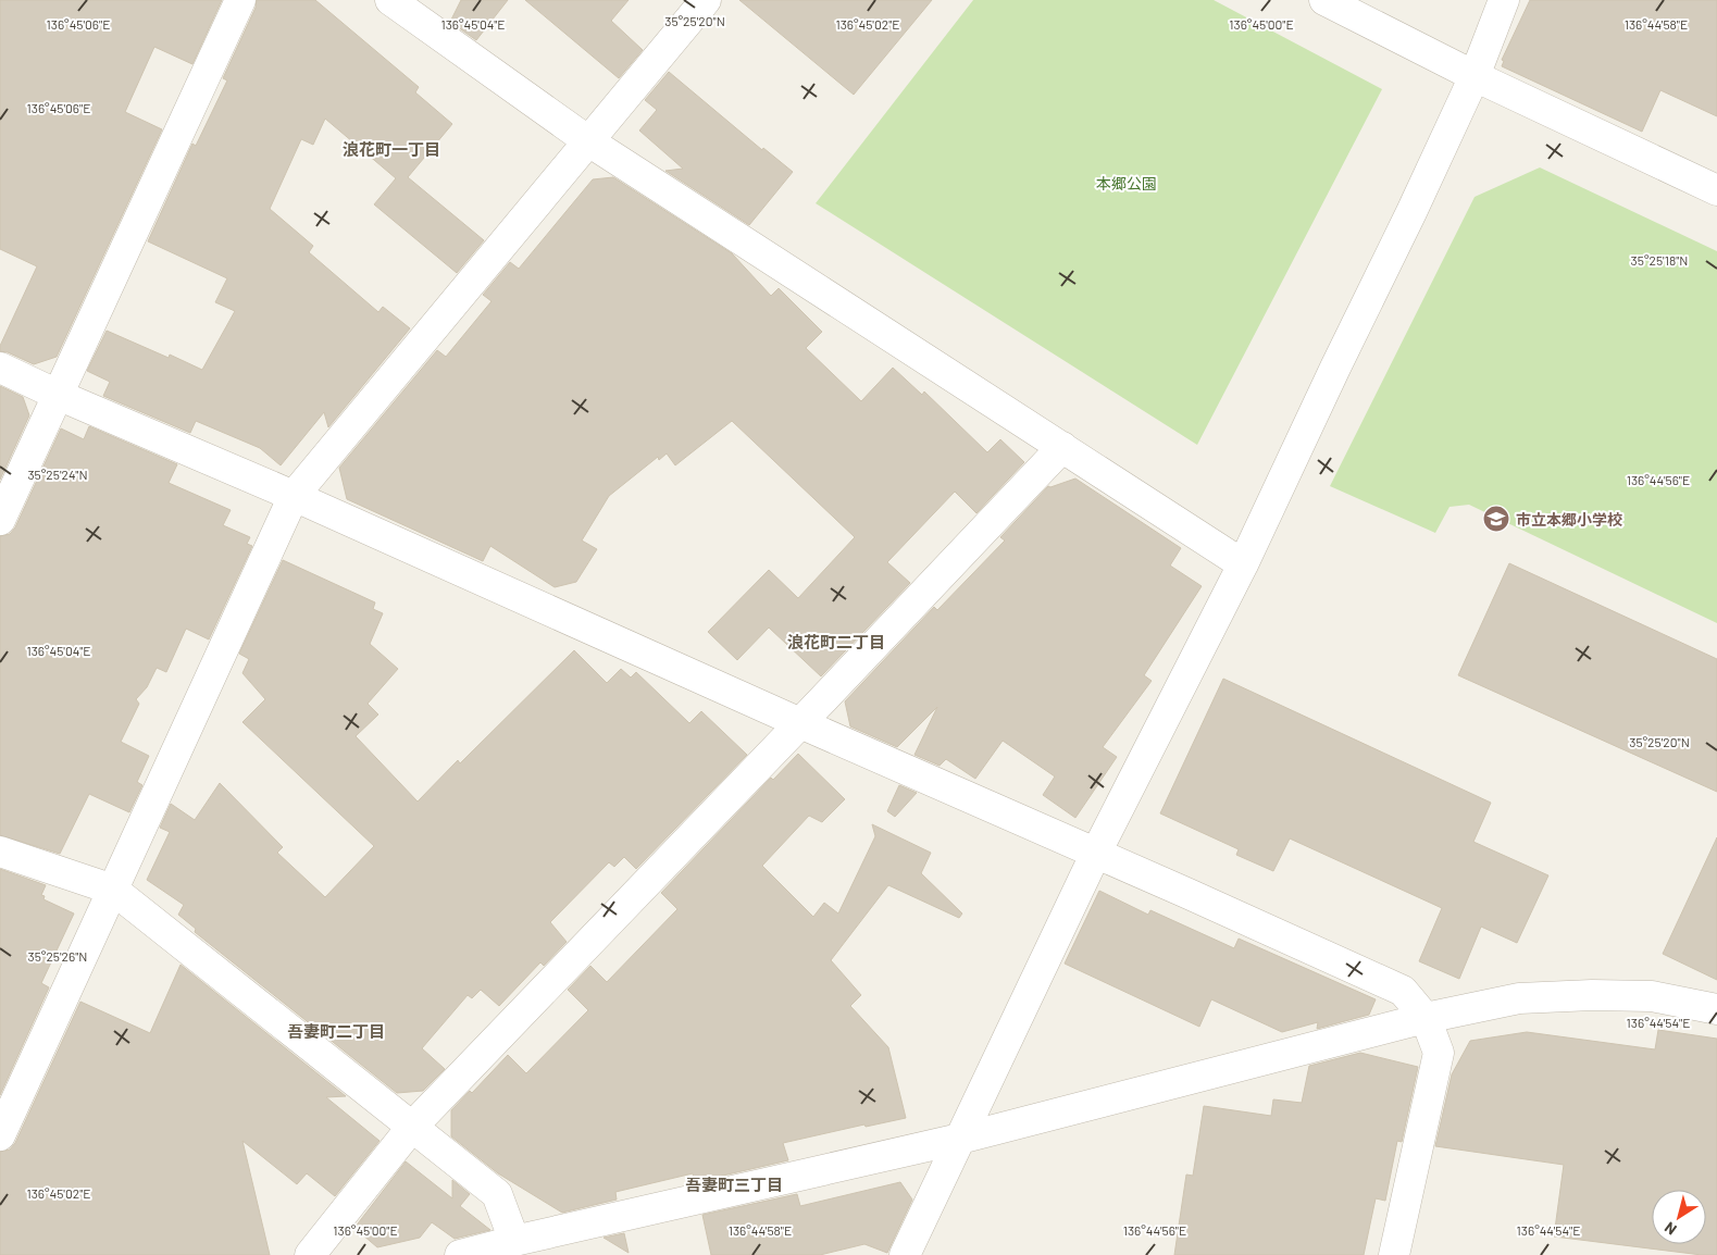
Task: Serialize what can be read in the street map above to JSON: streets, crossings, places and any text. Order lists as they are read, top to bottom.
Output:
{
  "districts": [
    "浪花町一丁目",
    "浪花町二丁目",
    "吾妻町二丁目",
    "吾妻町三丁目"
  ],
  "parks": ["本郷公園"],
  "places": {
    "school or university": ["市立本郷小学校"]
  },
  "north": "bottom left",
  "coordinates": [
    "35°25'20\"N",
    "136°45'04\"E",
    "136°44'58\"E",
    "136°45'06\"E",
    "136°45'02\"E",
    "136°45'00\"E",
    "35°25'18\"N",
    "35°25'24\"N",
    "136°44'56\"E",
    "35°25'26\"N",
    "136°44'54\"E"
  ]
}
